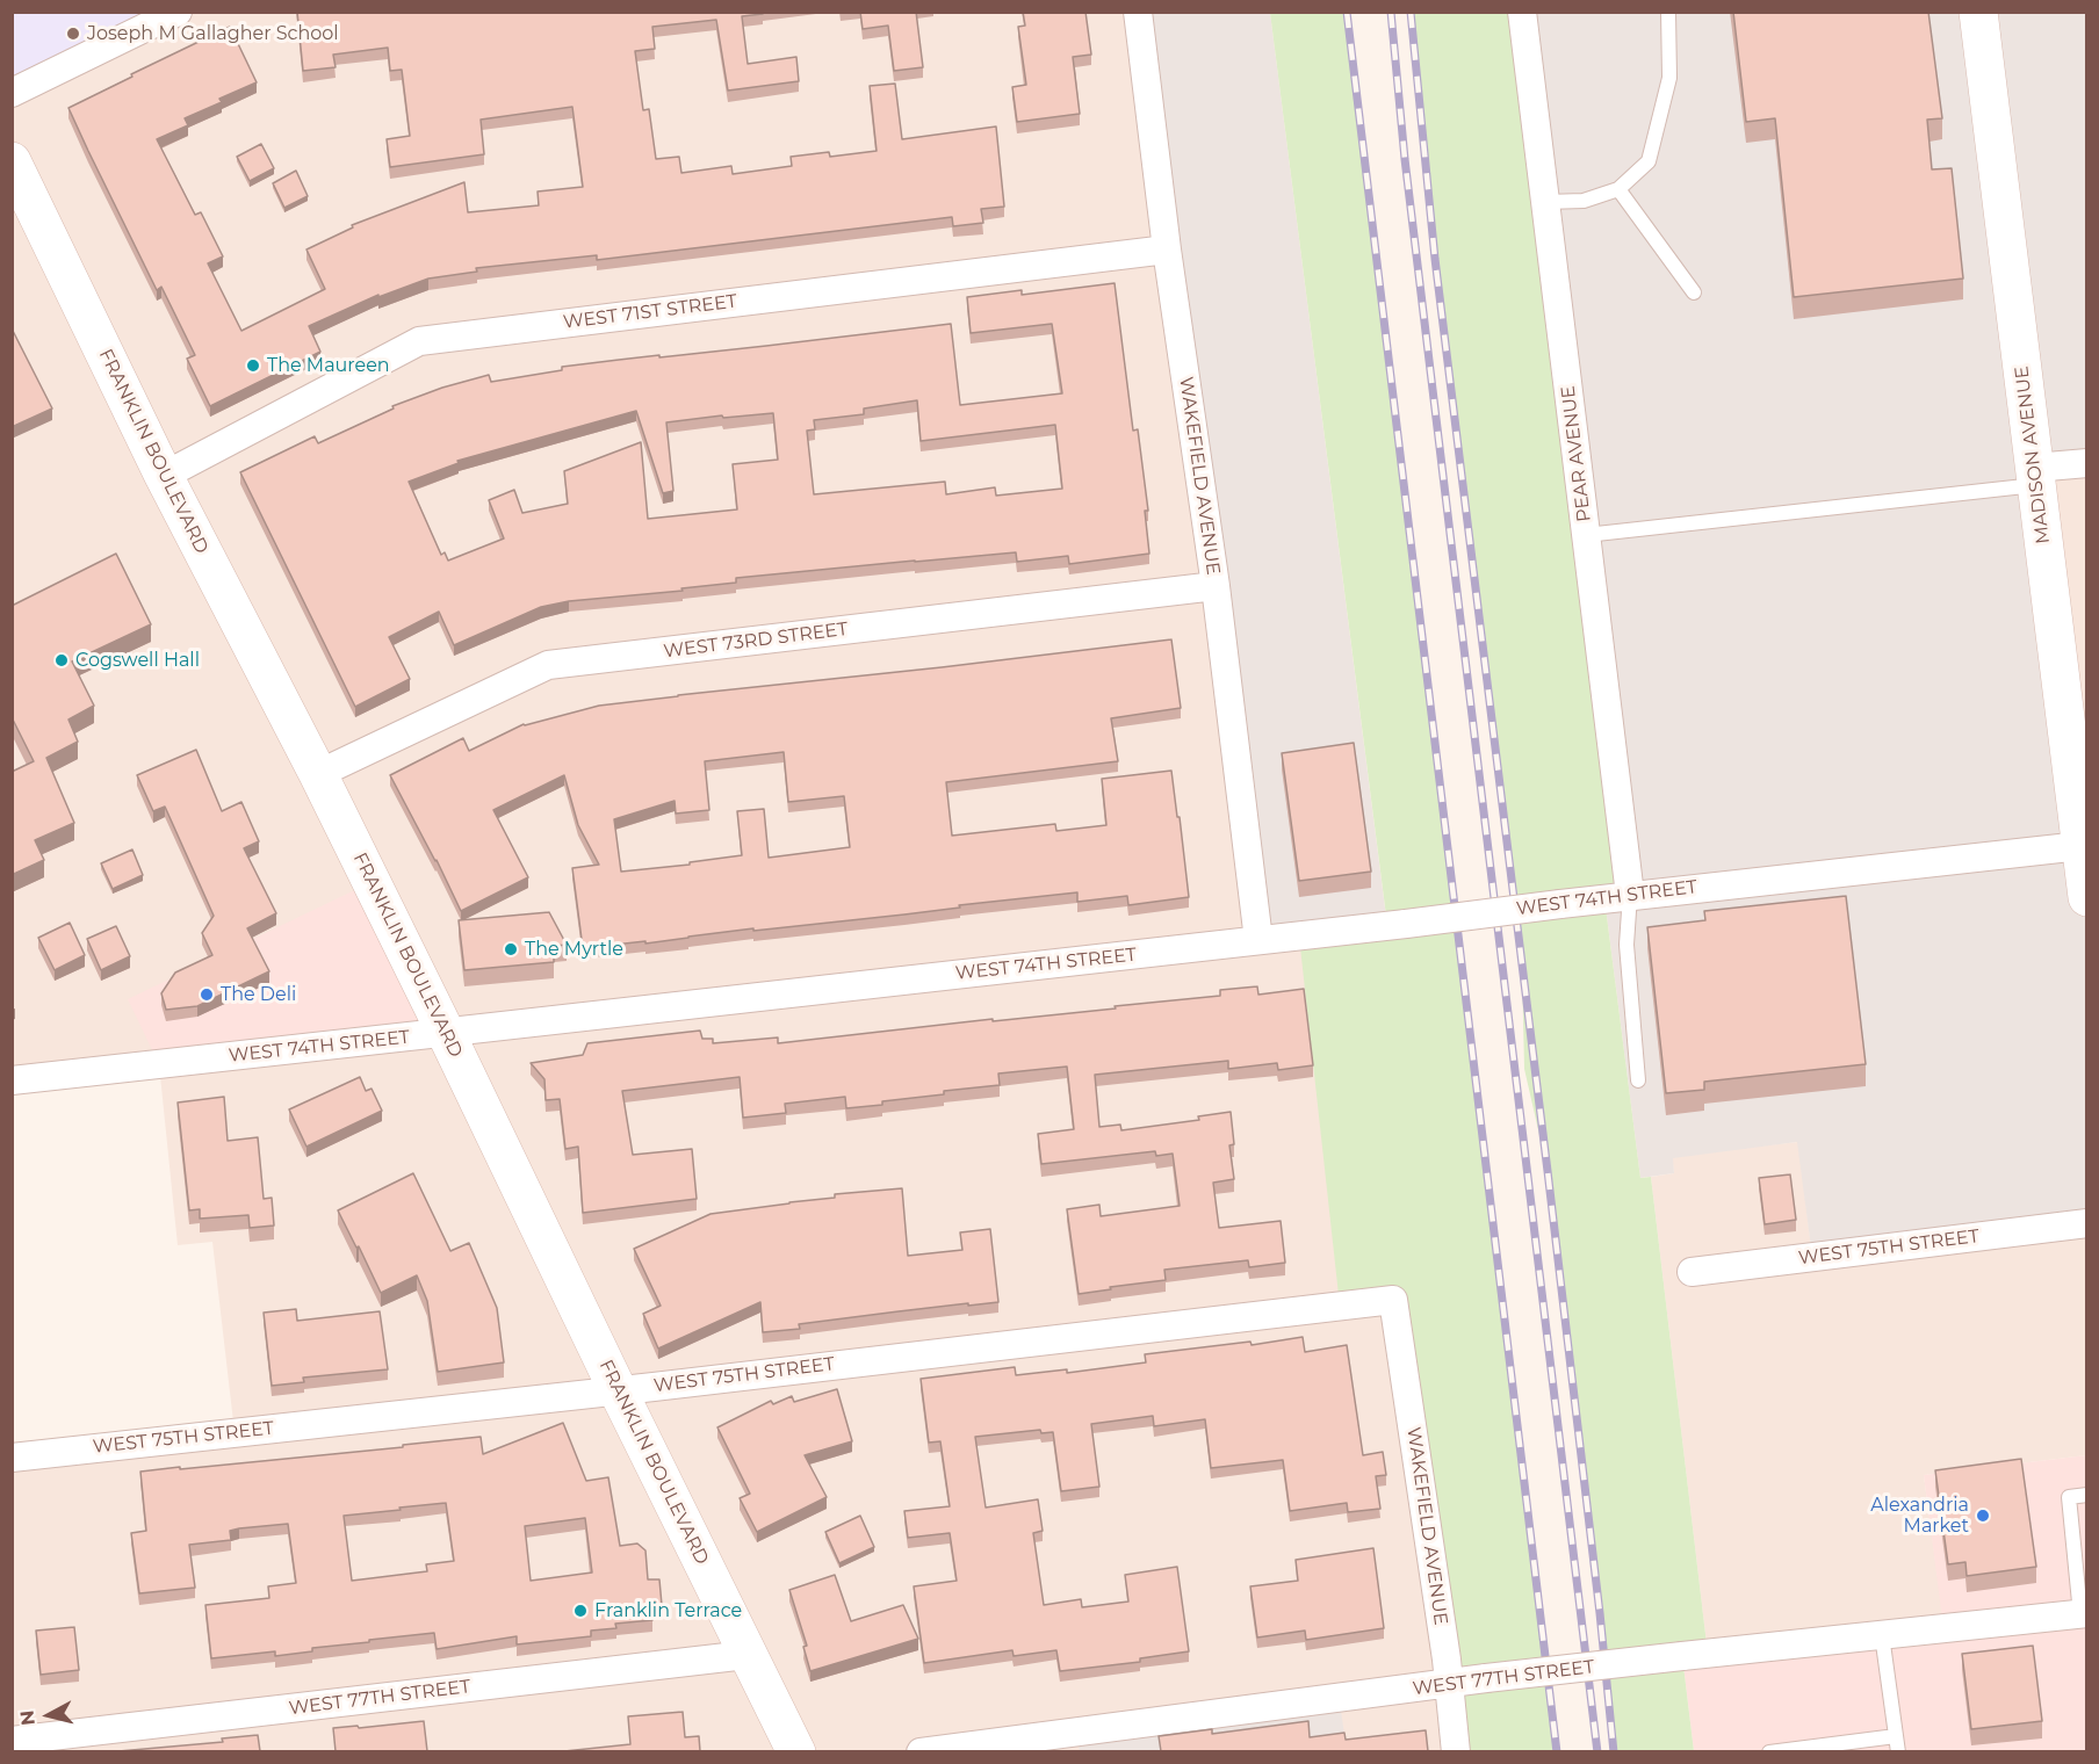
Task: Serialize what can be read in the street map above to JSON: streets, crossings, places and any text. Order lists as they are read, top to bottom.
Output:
{
  "streets": {
    "street": [
      "WEST 71ST STREET",
      "FRANKLIN BOULEVARD",
      "PEAR AVENUE",
      "MADISON AVENUE",
      "WAKEFIELD AVENUE",
      "WEST 73RD STREET",
      "WEST 74TH STREET",
      "WEST 75TH STREET",
      "WEST 77TH STREET"
    ]
  },
  "crossings": [
    ["WEST 71ST STREET", "FRANKLIN BOULEVARD"],
    ["WEST 71ST STREET", "WAKEFIELD AVENUE"],
    ["FRANKLIN BOULEVARD", "WEST 73RD STREET"],
    ["FRANKLIN BOULEVARD", "WEST 74TH STREET"],
    ["FRANKLIN BOULEVARD", "WEST 75TH STREET"],
    ["FRANKLIN BOULEVARD", "WEST 77TH STREET"],
    ["PEAR AVENUE", "WEST 74TH STREET"],
    ["MADISON AVENUE", "WEST 74TH STREET"],
    ["WAKEFIELD AVENUE", "WEST 73RD STREET"],
    ["WAKEFIELD AVENUE", "WEST 74TH STREET"],
    ["WAKEFIELD AVENUE", "WEST 75TH STREET"],
    ["WAKEFIELD AVENUE", "WEST 77TH STREET"]
  ],
  "places": [
    "Joseph M Gallagher School",
    "The Maureen",
    "Cogswell Hall",
    "The Myrtle",
    "The Deli",
    "Alexandria Market",
    "Franklin Terrace"
  ],
  "north": "left"
}
